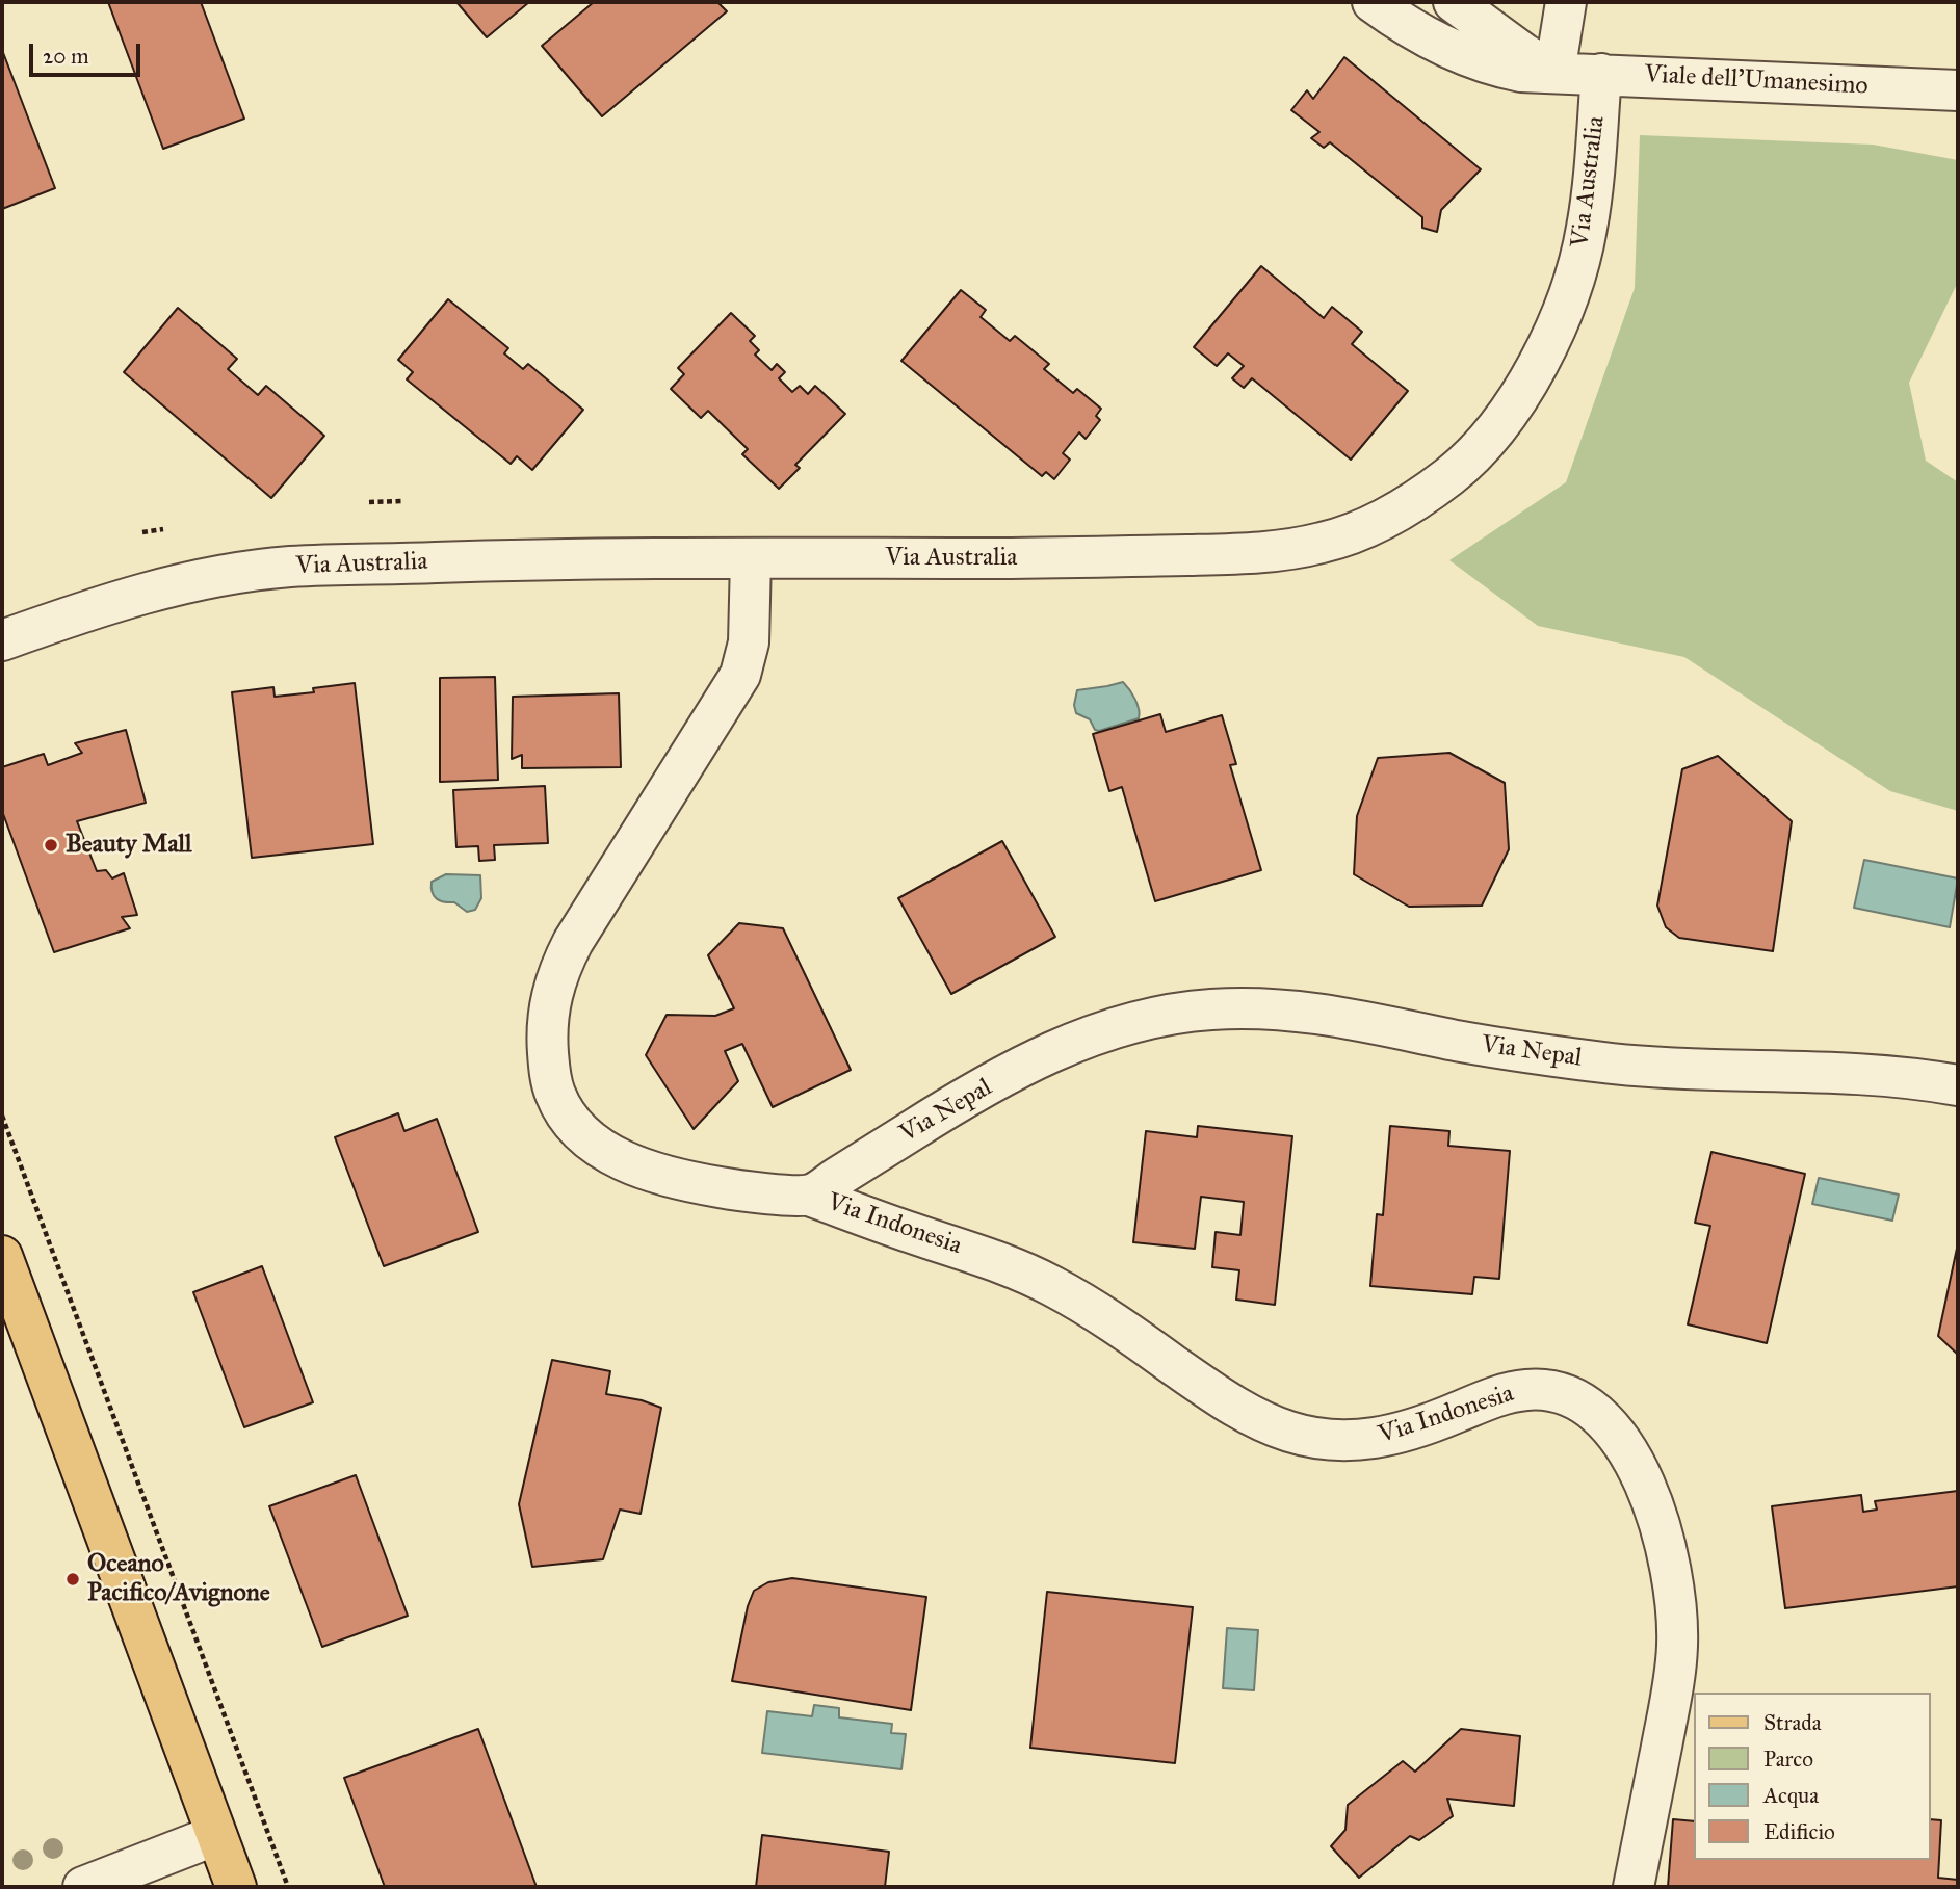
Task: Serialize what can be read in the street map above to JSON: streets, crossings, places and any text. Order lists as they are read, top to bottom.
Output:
{
  "streets": {
    "street": [
      "Viale dell'Umanesimo",
      "Via Australia",
      "Via Nepal",
      "Via Indonesia"
    ]
  },
  "crossings": [
    ["Viale dell'Umanesimo", "Via Australia"],
    ["Via Nepal", "Via Indonesia"]
  ],
  "places": ["Beauty Mall", "Oceano Pacifico/Avignone"],
  "legend": [
    "Strada",
    "Parco",
    "Acqua",
    "Edificio"
  ],
  "scale_bar": "20 m"
}
